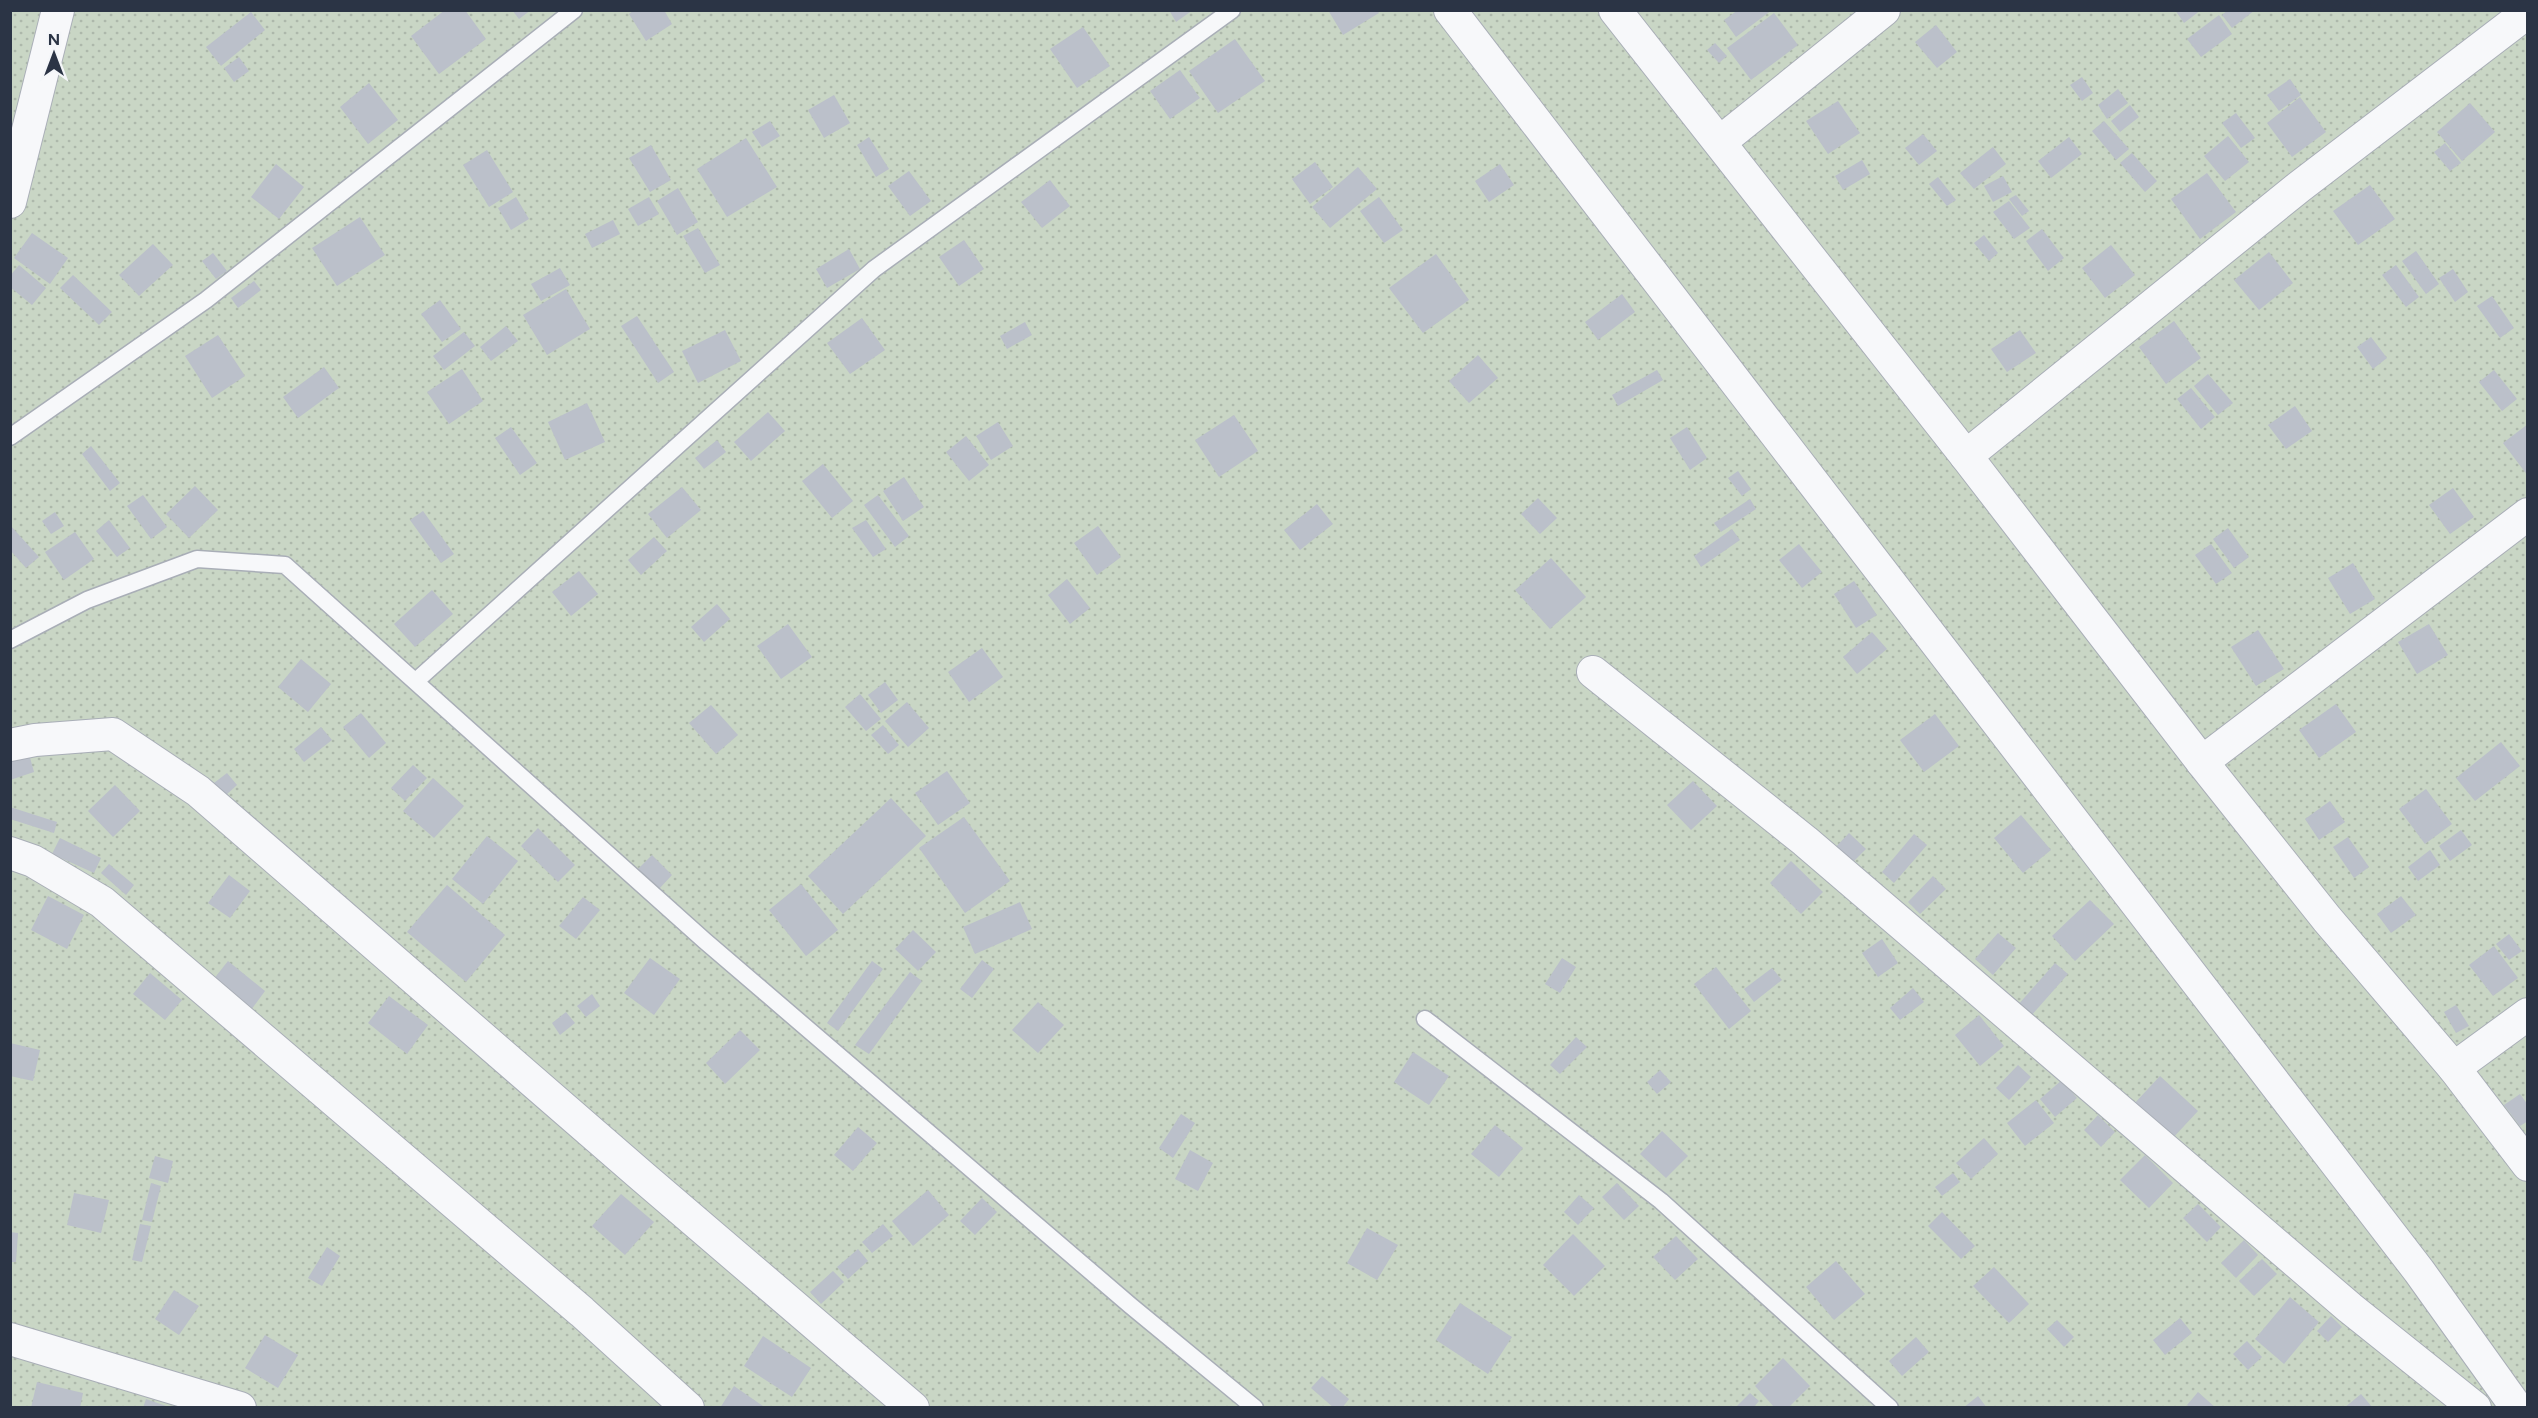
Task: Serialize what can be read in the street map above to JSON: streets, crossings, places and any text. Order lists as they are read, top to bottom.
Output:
{
  "north": "top"
}
